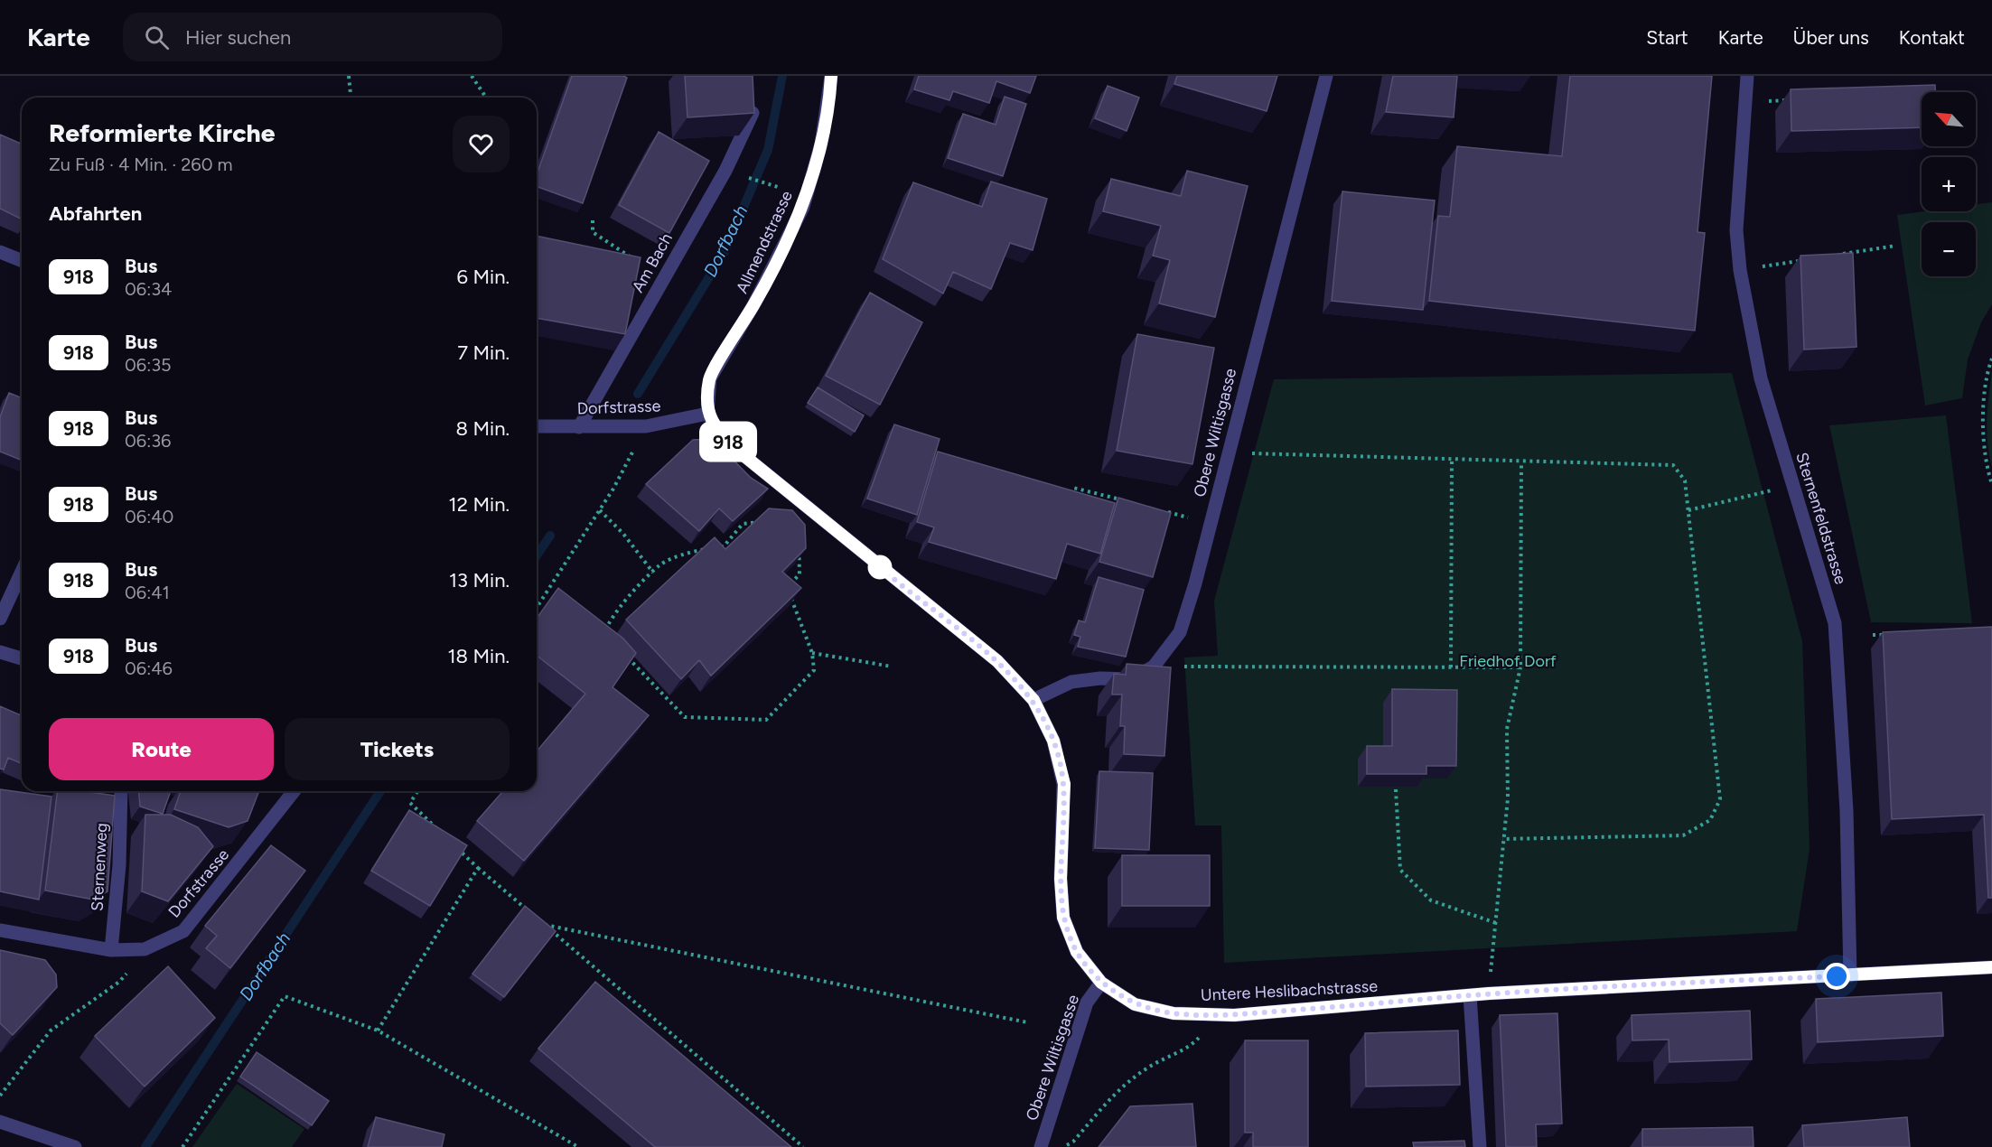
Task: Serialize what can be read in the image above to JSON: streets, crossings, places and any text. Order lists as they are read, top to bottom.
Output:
{
  "streets": {
    "street": [
      "Allmendstrasse",
      "Am Bach",
      "Dorfstrasse",
      "Obere Wiltisgasse",
      "Sternenfeldstrasse",
      "Sternenweg",
      "Untere Heslibachstrasse"
    ]
  },
  "crossings": [
    ["Allmendstrasse", "Dorfstrasse"],
    ["Allmendstrasse", "Untere Heslibachstrasse"],
    ["Am Bach", "Dorfstrasse"],
    ["Dorfstrasse", "Sternenweg"],
    ["Dorfstrasse", "Untere Heslibachstrasse"],
    ["Obere Wiltisgasse", "Untere Heslibachstrasse"],
    ["Sternenfeldstrasse", "Untere Heslibachstrasse"]
  ],
  "water": ["Dorfbach"],
  "parks": ["Friedhof Dorf"],
  "lines": ["bus line 918"],
  "north": "top left",
  "page": {
    "header": "Karte",
    "search": "Hier suchen",
    "nav": [
      "Start",
      "Karte",
      "Über uns",
      "Kontakt"
    ],
    "on_map": "918",
    "map_buttons": ["+", "−"],
    "heading": [
      ["Reformierte Kirche", "Zu Fuß · 4 Min. · 260 m"],
      "Abfahrten"
    ],
    "list": [
      {
        "mark": "918",
        "name": "Bus",
        "note": "06:34",
        "value": "6 Min."
      },
      {
        "mark": "918",
        "name": "Bus",
        "note": "06:35",
        "value": "7 Min."
      },
      {
        "mark": "918",
        "name": "Bus",
        "note": "06:36",
        "value": "8 Min."
      },
      {
        "mark": "918",
        "name": "Bus",
        "note": "06:40",
        "value": "12 Min."
      },
      {
        "mark": "918",
        "name": "Bus",
        "note": "06:41",
        "value": "13 Min."
      },
      {
        "mark": "918",
        "name": "Bus",
        "note": "06:46",
        "value": "18 Min."
      }
    ],
    "buttons": ["Route", "Tickets"]
  }
}
